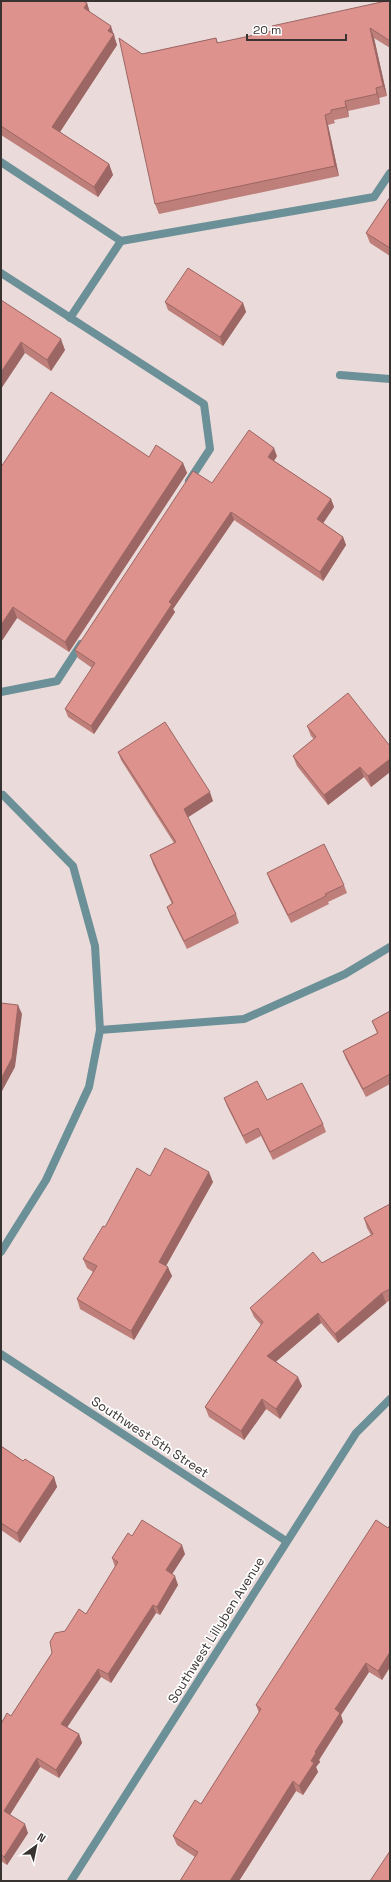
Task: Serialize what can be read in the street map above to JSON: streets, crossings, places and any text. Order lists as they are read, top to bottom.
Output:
{
  "streets": {
    "street": ["Southwest 5th Street", "Southwest Lillyben Avenue"]
  },
  "crossings": [
    ["Southwest 5th Street", "Southwest Lillyben Avenue"]
  ],
  "scale_bar": "20 m",
  "north": "top right"
}
